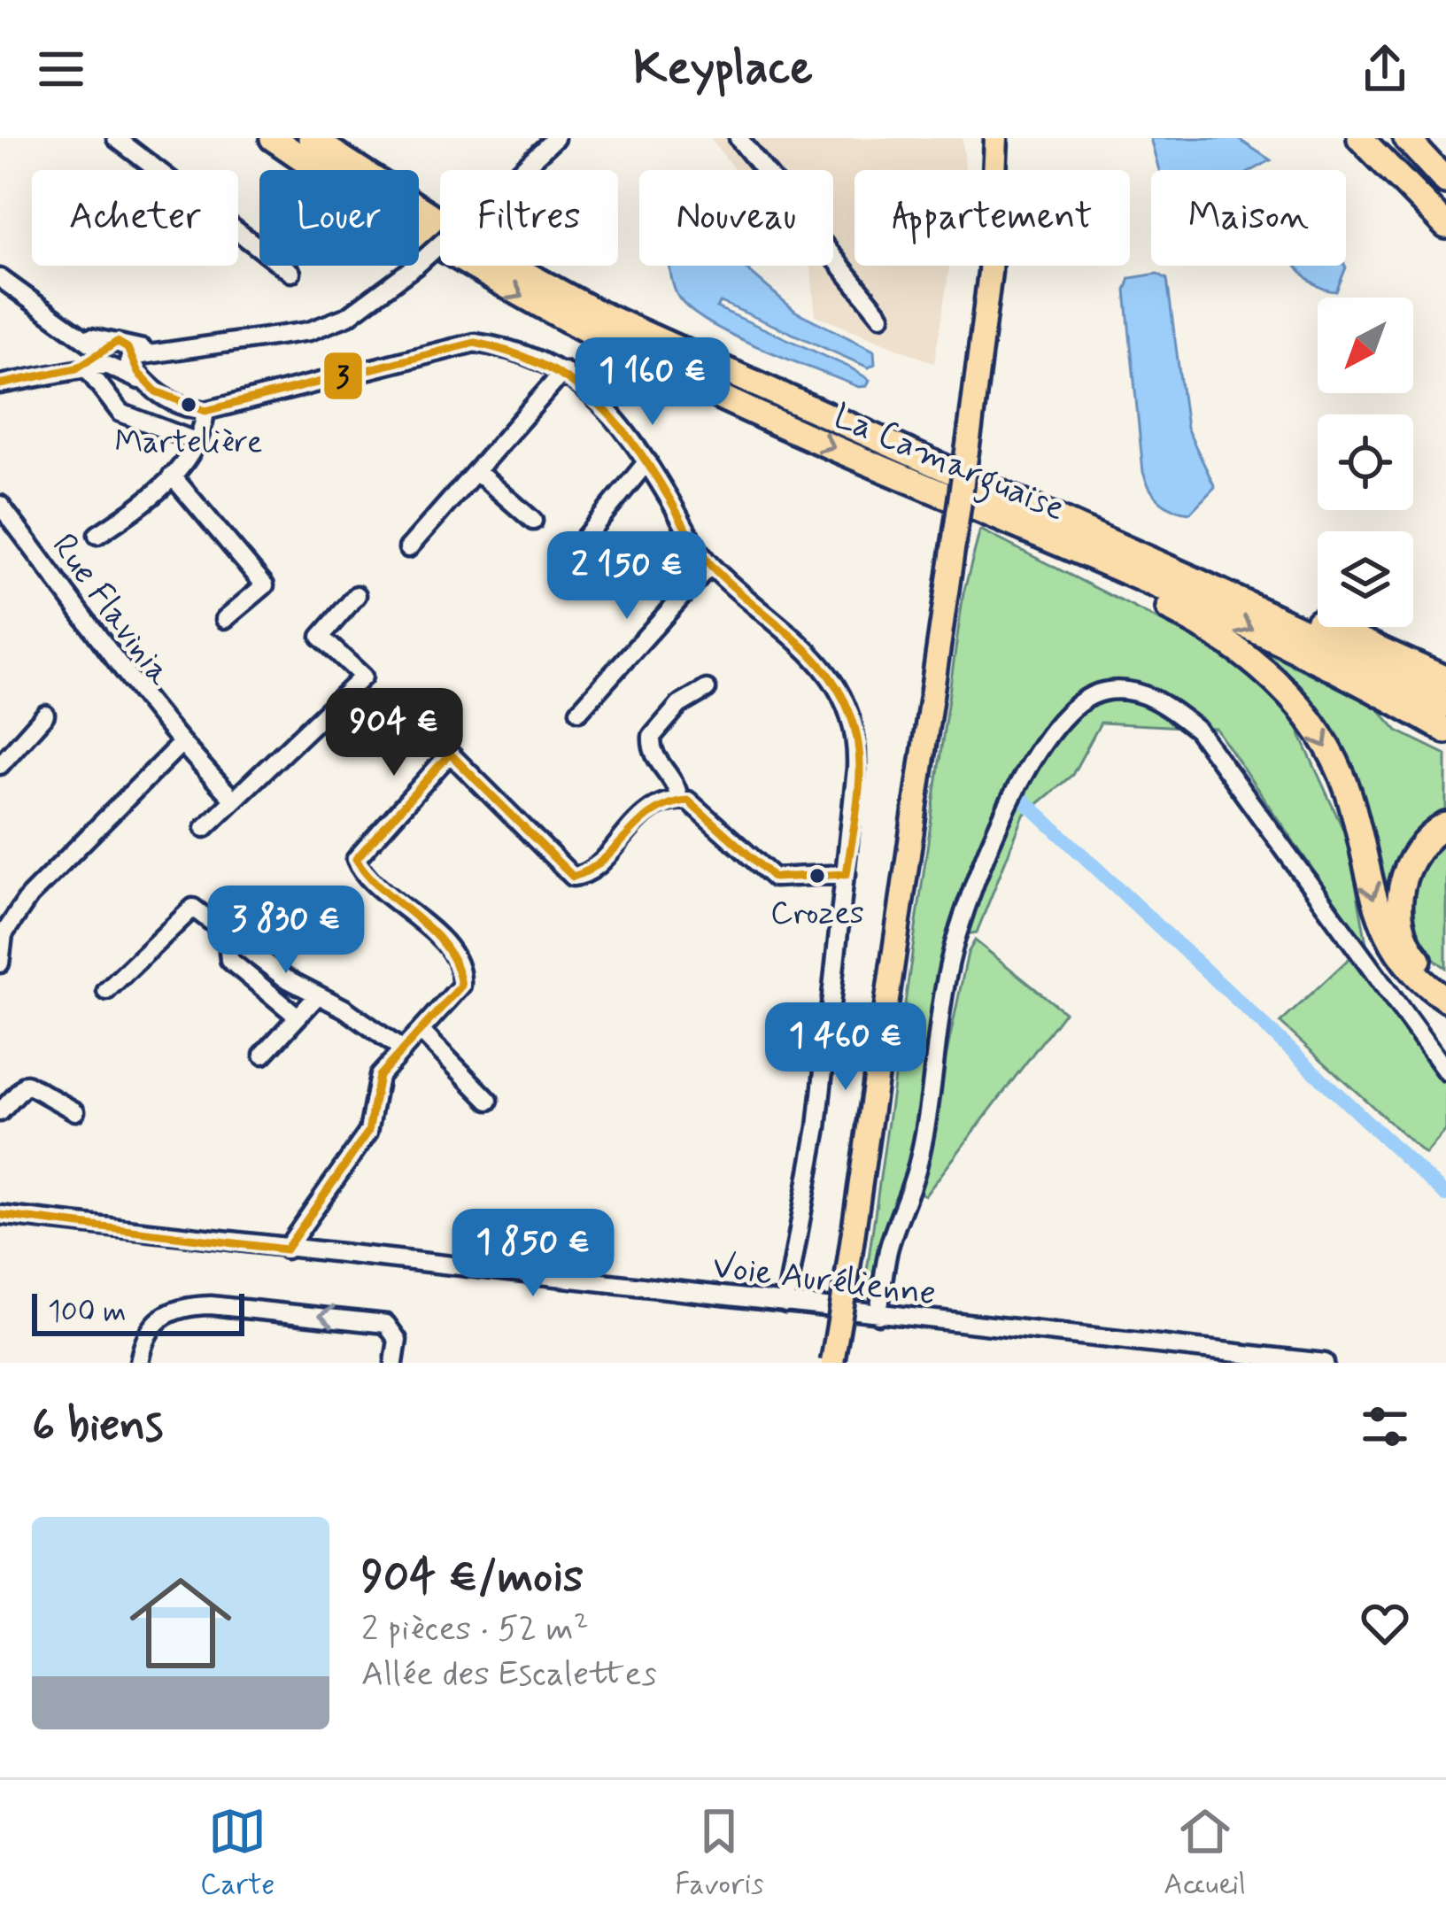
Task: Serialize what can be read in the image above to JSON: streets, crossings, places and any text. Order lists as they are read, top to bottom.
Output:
{
  "streets": {
    "highway": ["La Camarguaise"],
    "street": ["Rue Flavinia", "Voie Aurélienne"]
  },
  "places": ["Martelière", "Crozes"],
  "lines": ["transit line 3"],
  "scale_bar": "100 m",
  "north": "bottom left",
  "page": {
    "header": "Keyplace",
    "chip": [
      "Acheter",
      "Louer",
      "Filtres",
      "Nouveau",
      "Appartement",
      "Maison"
    ],
    "price": [
      "1 160 €",
      "2 150 €",
      "904 €",
      "3 830 €",
      "1 460 €",
      "1 850 €"
    ],
    "scale": "100 m",
    "heading": "6 biens",
    "list": [
      {
        "name": "904 €/mois",
        "note": "2 pièces · 52 m² · Allée des Escalettes"
      }
    ],
    "tabs": ["Carte", "Favoris", "Accueil"]
  }
}
